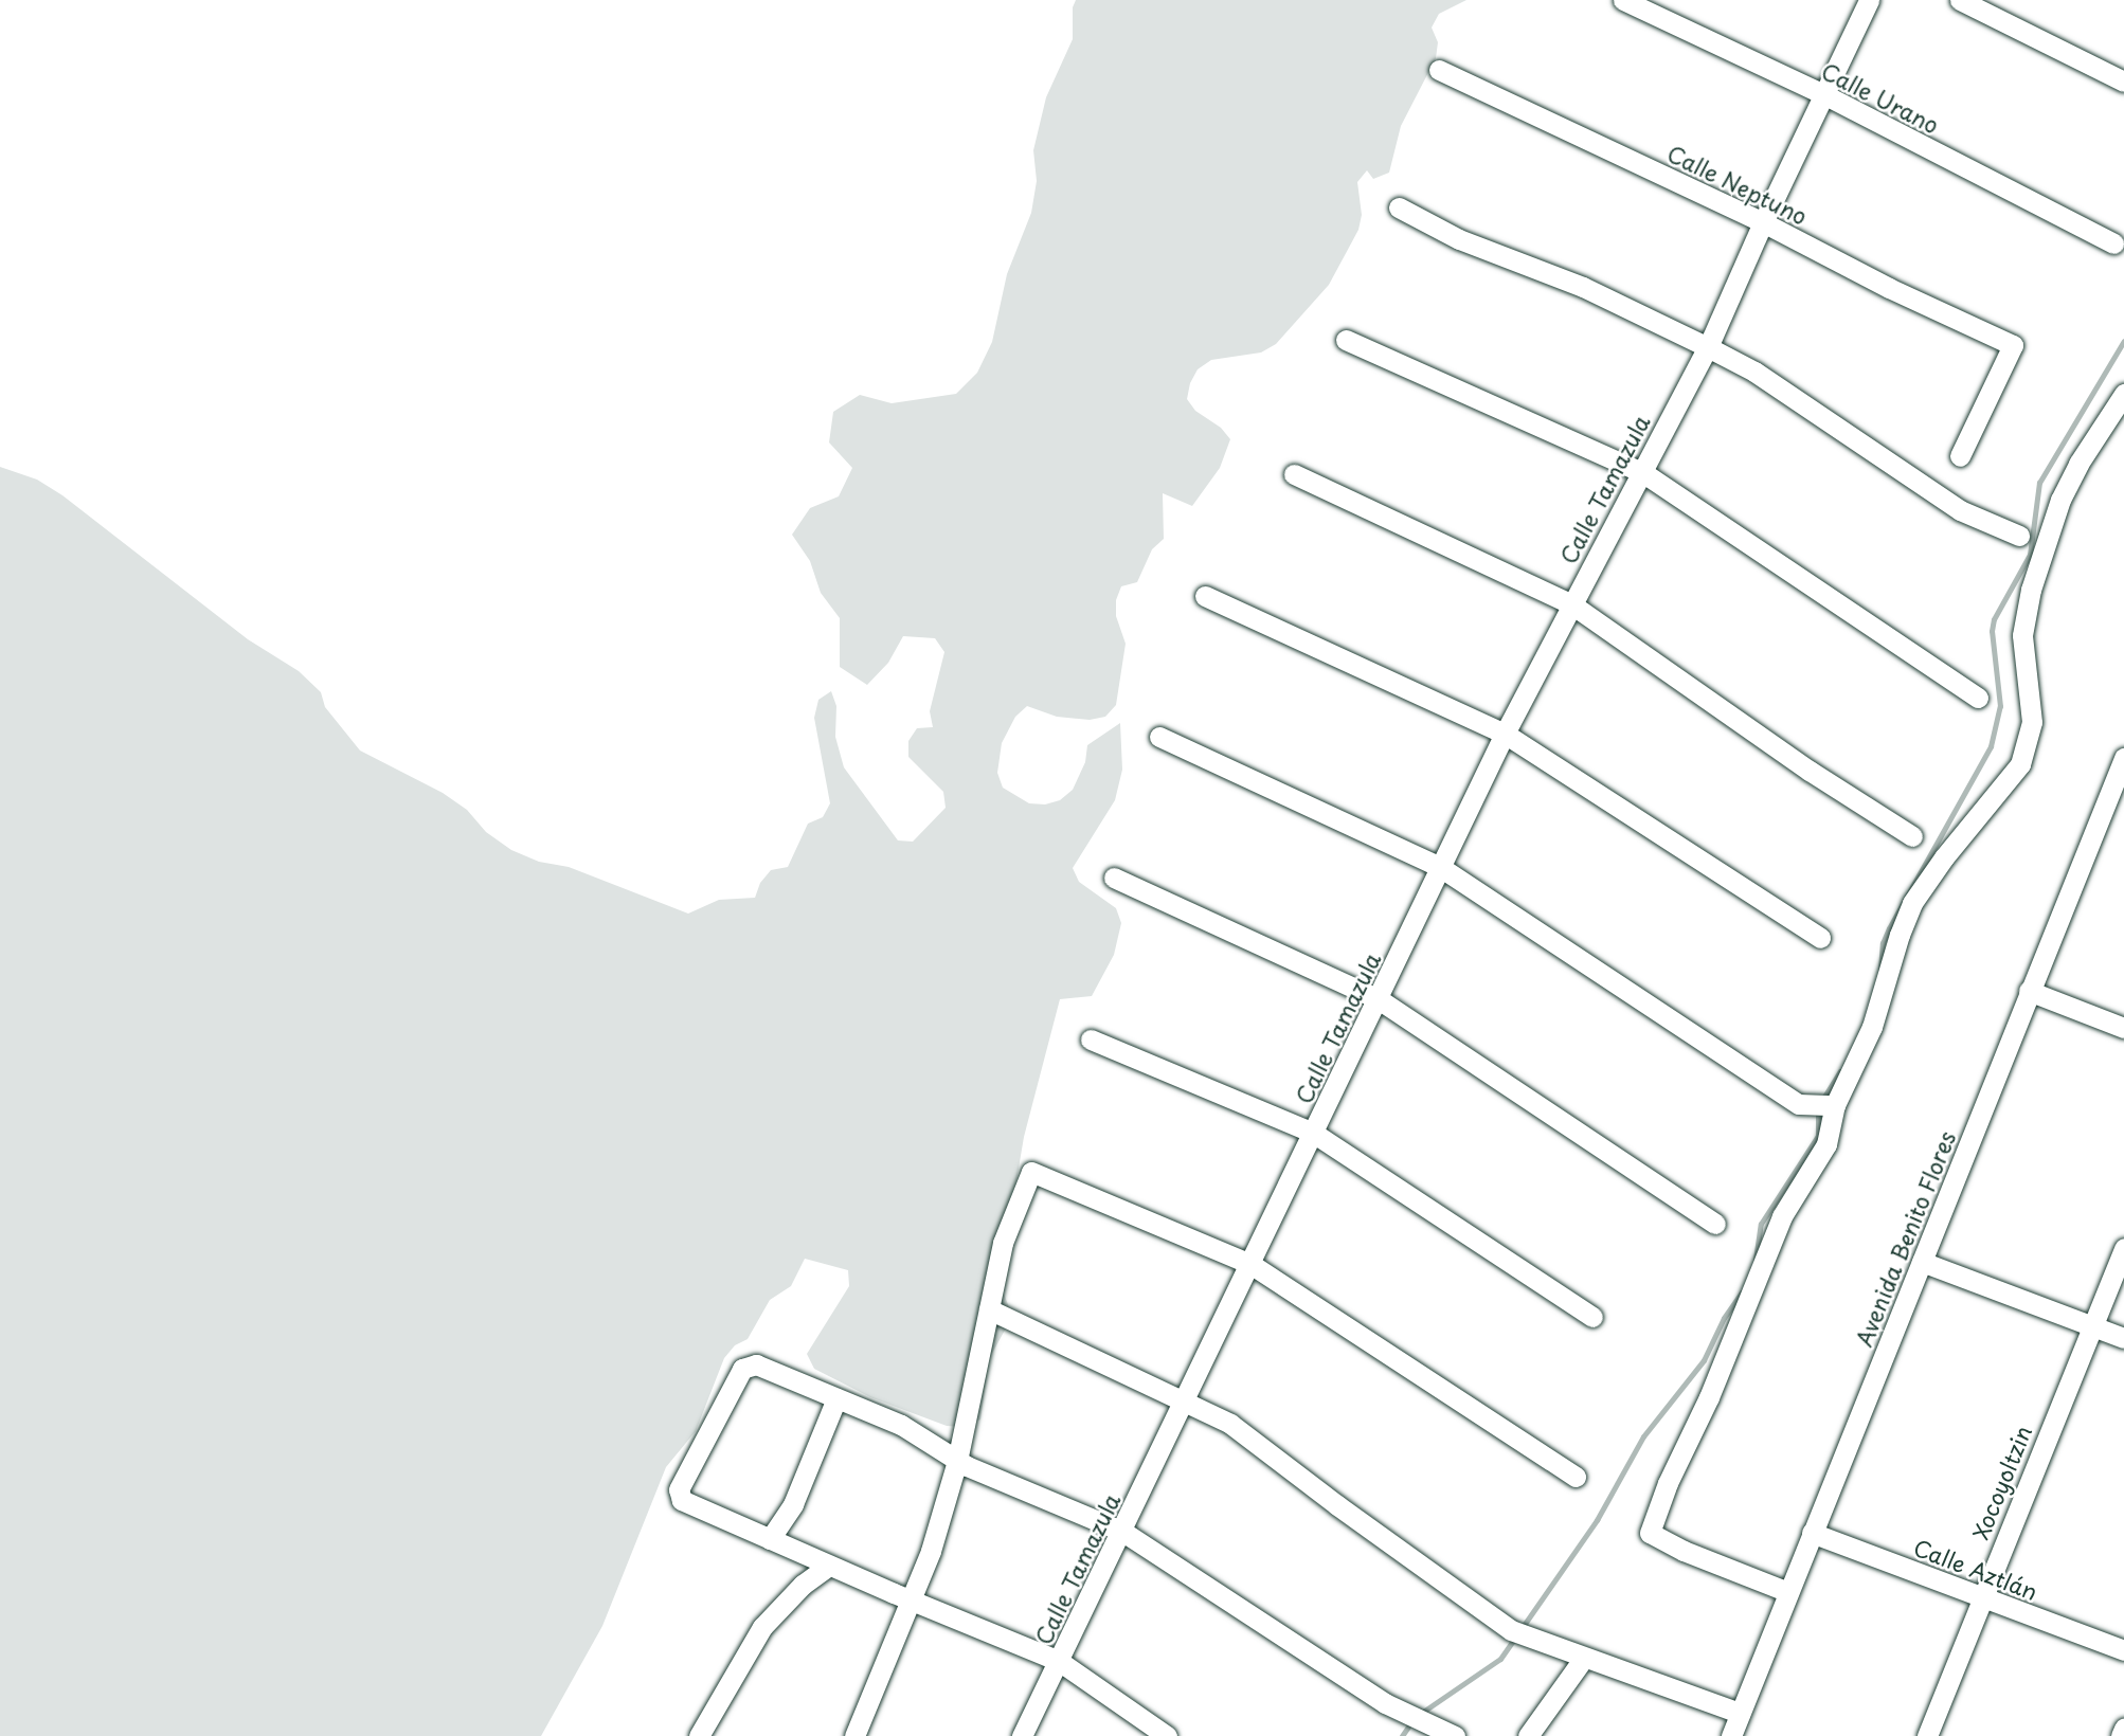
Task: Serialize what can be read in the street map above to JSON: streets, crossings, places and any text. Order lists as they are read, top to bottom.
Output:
{
  "streets": {
    "street": [
      "Calle Urano",
      "Calle Neptuno",
      "Calle Tamazula",
      "Avenida Benito Flores",
      "Xocoyoltzin",
      "Calle Aztlán"
    ]
  },
  "crossings": [
    ["Calle Urano", "Calle Tamazula"],
    ["Calle Neptuno", "Calle Tamazula"],
    ["Avenida Benito Flores", "Calle Aztlán"],
    ["Xocoyoltzin", "Calle Aztlán"]
  ]
}
